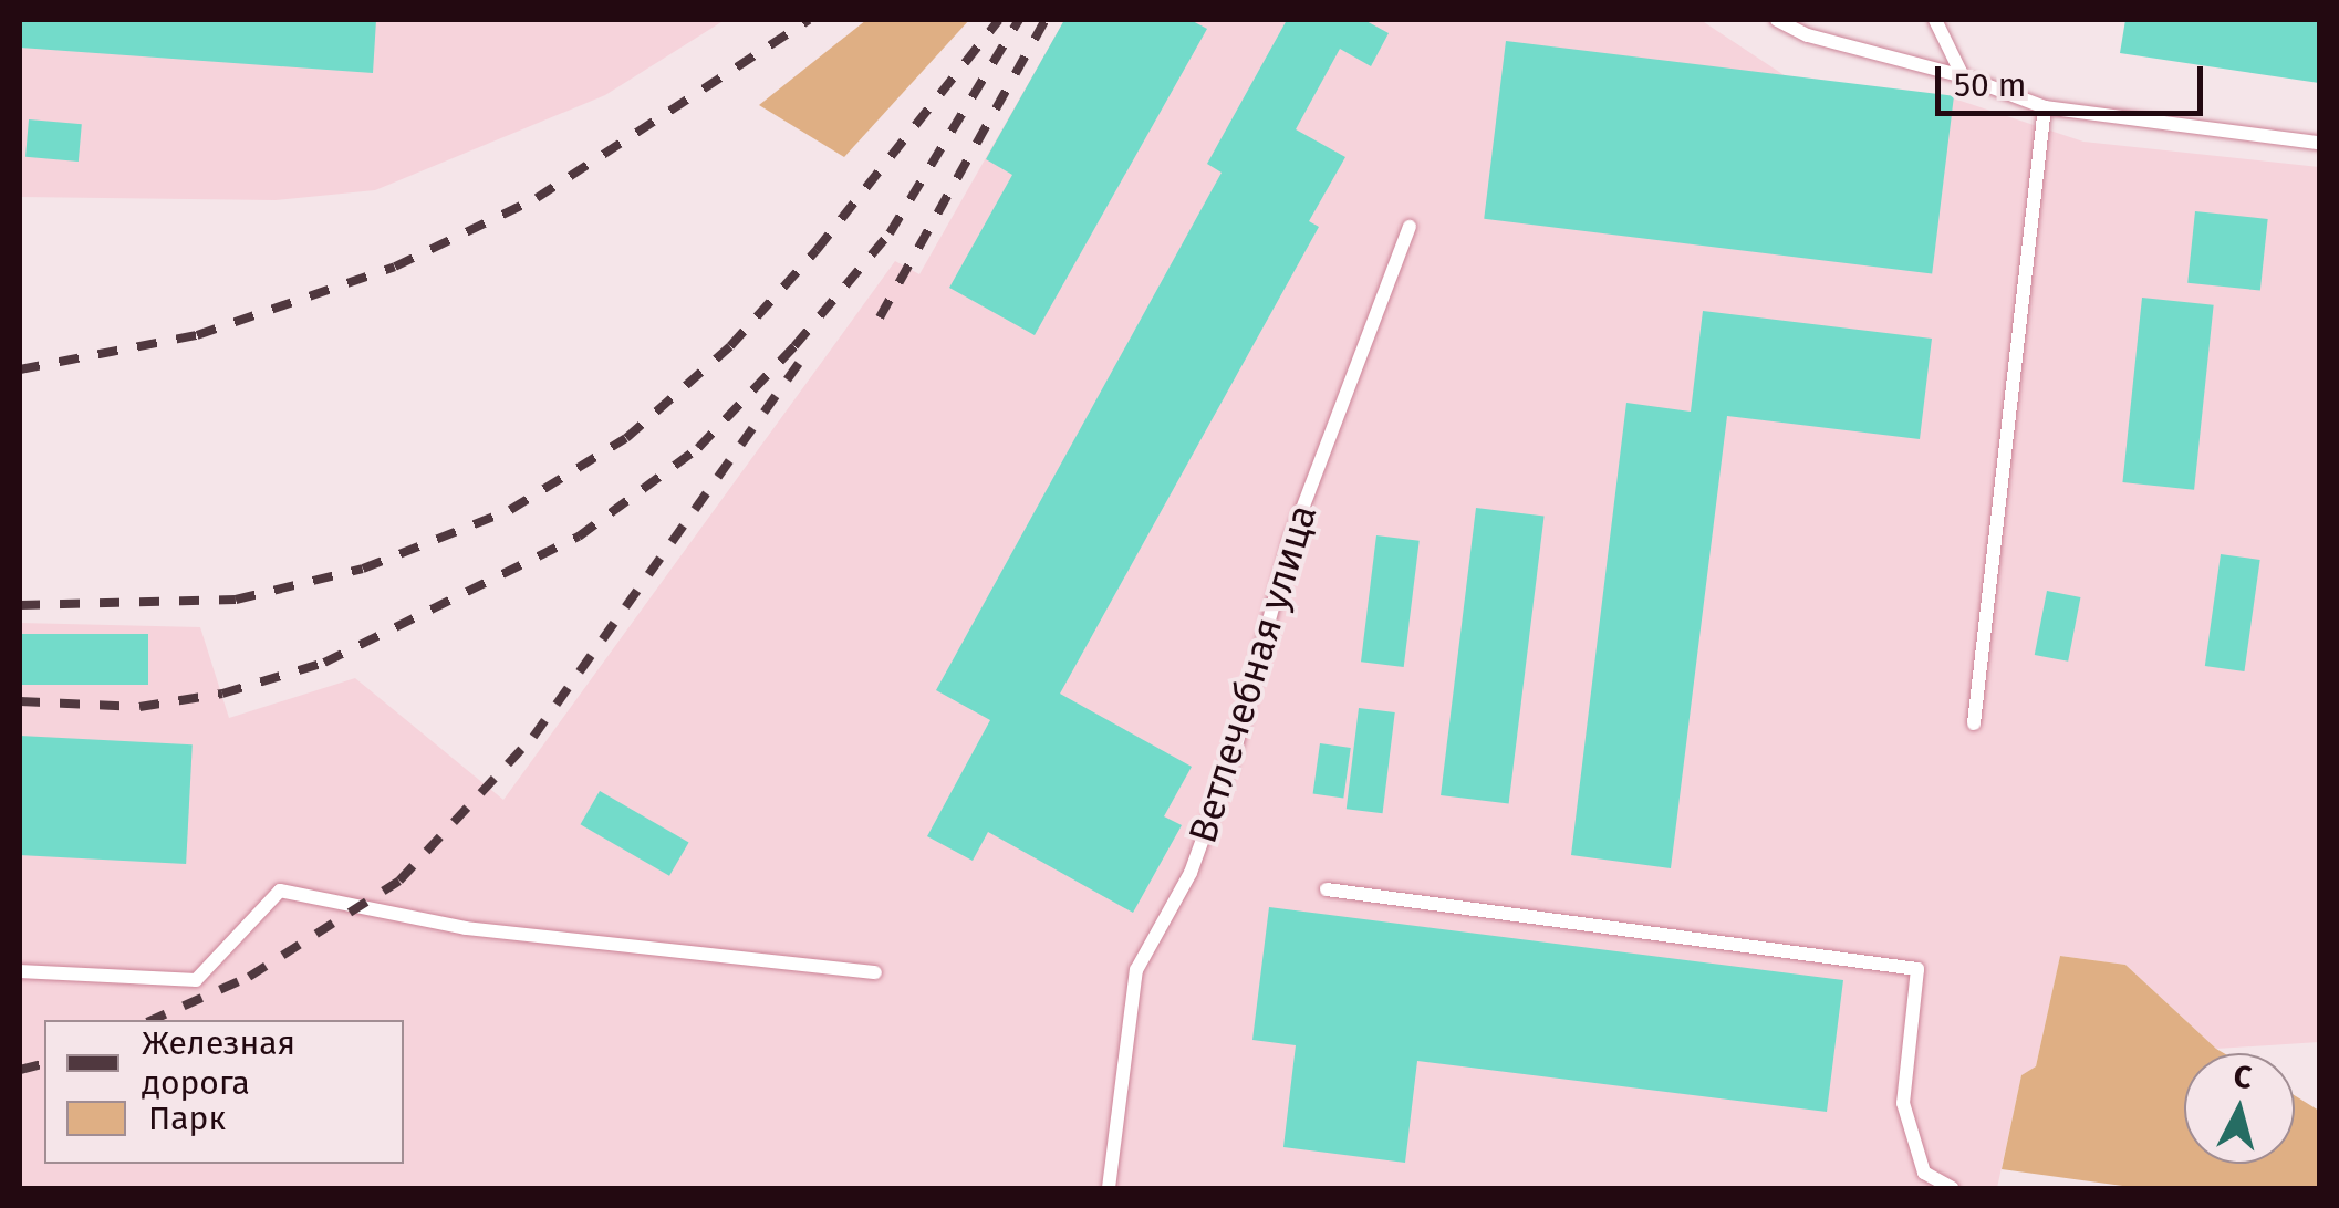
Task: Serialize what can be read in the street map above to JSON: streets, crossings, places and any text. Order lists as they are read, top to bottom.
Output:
{
  "streets": {
    "lane": ["Ветлечебная улица"]
  },
  "legend": ["Железная дорога", "Парк"],
  "scale_bar": "50 m",
  "north": "top"
}
